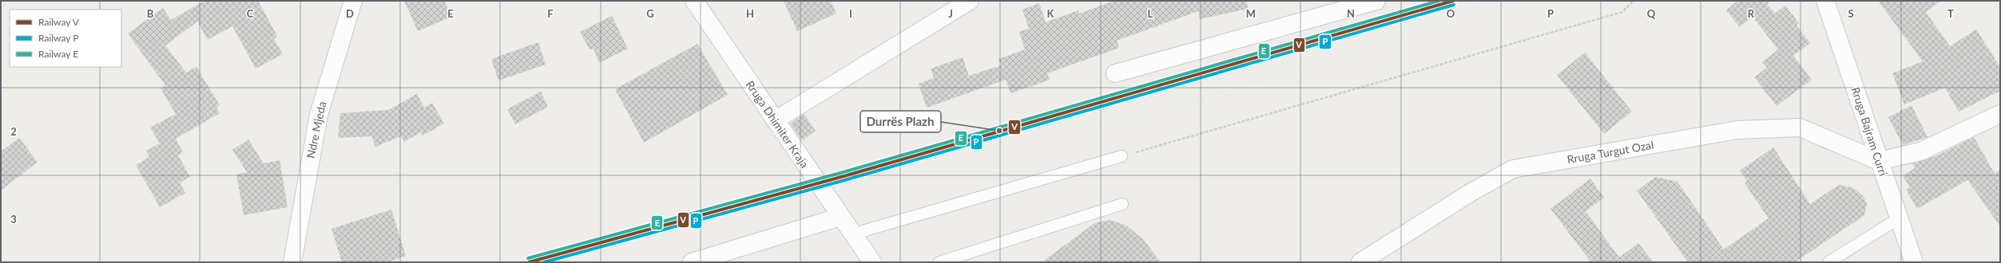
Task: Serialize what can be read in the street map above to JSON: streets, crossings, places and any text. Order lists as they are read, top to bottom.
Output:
{
  "streets": {
    "street": [
      "Rruga Dhimiter Kraja",
      "Ndre Mjeda",
      "Rruga Bajram Curri",
      "Rruga Turgut Ozal"
    ]
  },
  "crossings": [
    ["Rruga Bajram Curri", "Rruga Turgut Ozal"]
  ],
  "places": ["Durrës Plazh"],
  "lines": ["rail line V", "rail line E", "rail line P"],
  "legend": ["Railway V", "Railway P", "Railway E"],
  "grid": {
    "columns": [
      "B",
      "C",
      "D",
      "E",
      "F",
      "G",
      "H",
      "I",
      "J",
      "K",
      "L",
      "M",
      "N",
      "O",
      "P",
      "Q",
      "R",
      "S",
      "T"
    ],
    "rows": ["2", "3"]
  }
}
